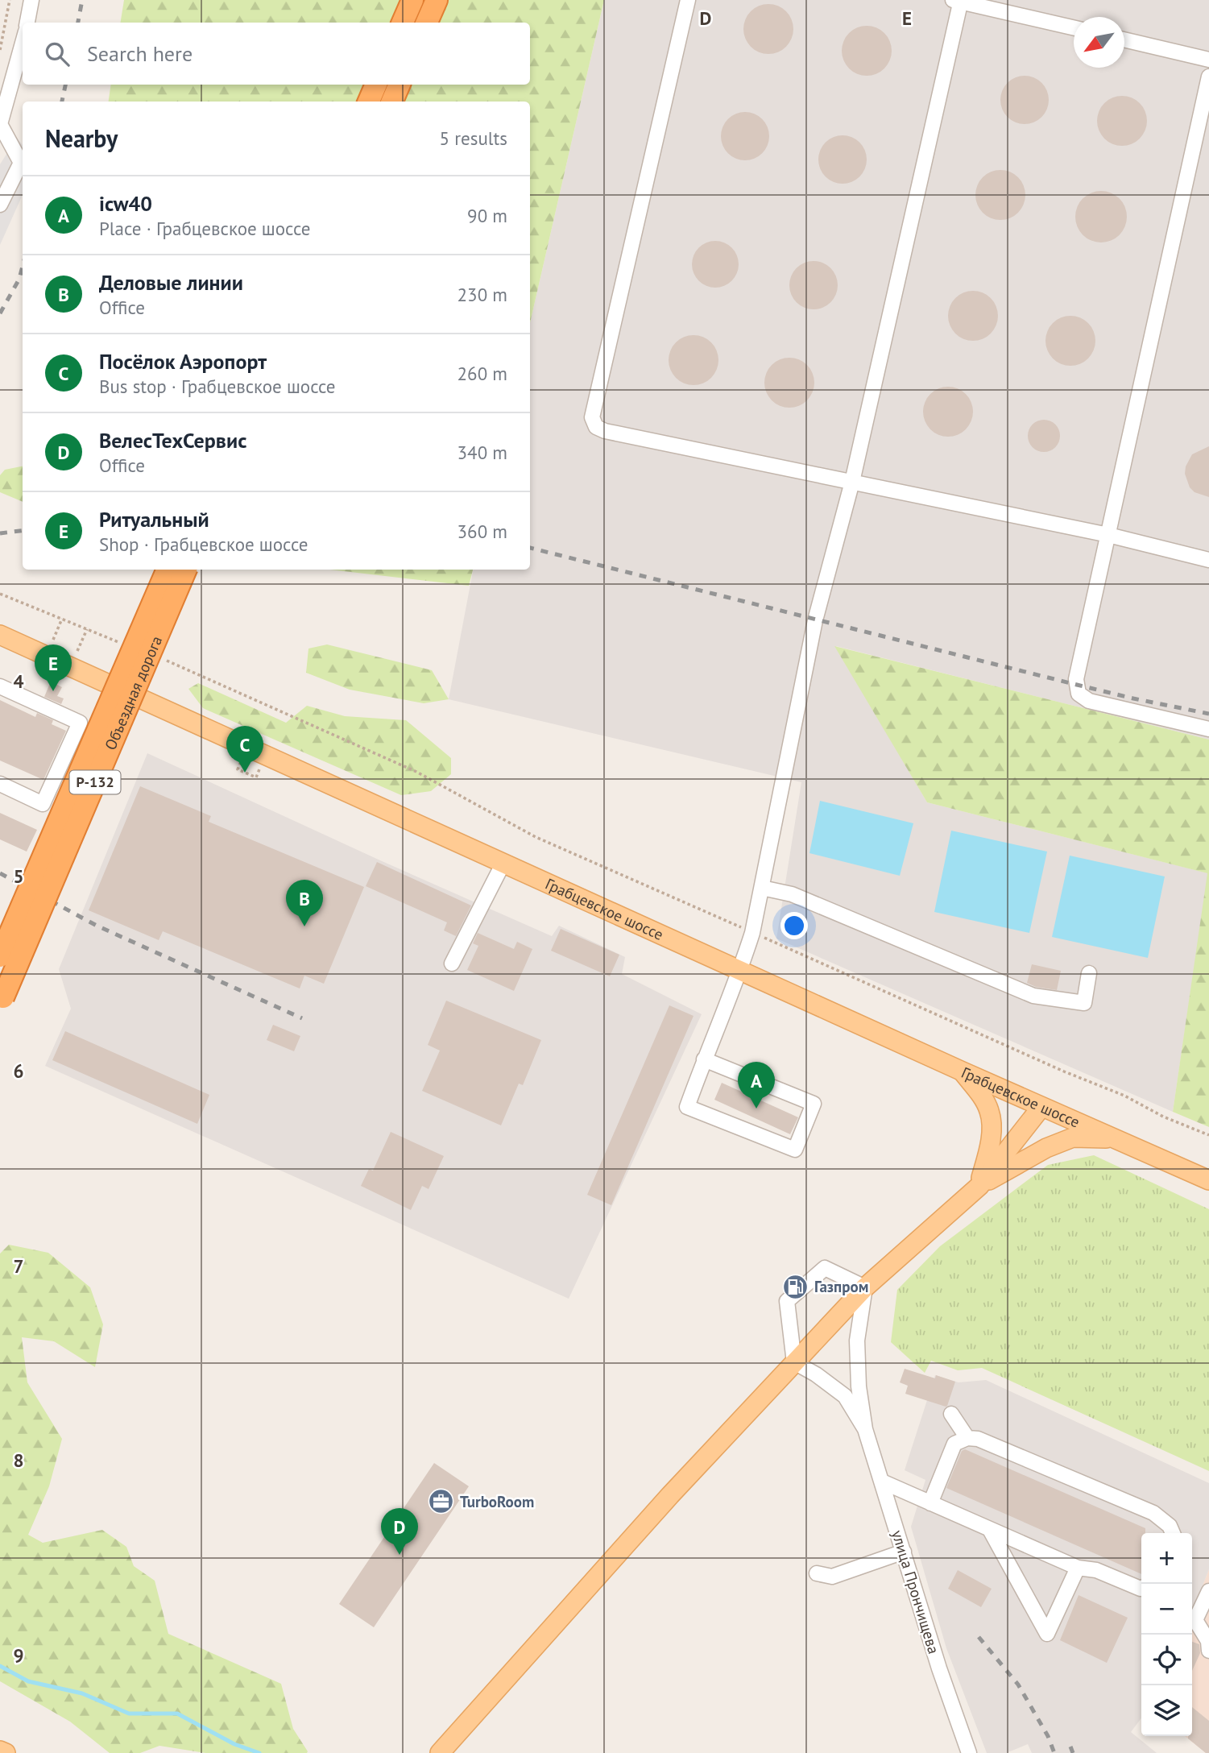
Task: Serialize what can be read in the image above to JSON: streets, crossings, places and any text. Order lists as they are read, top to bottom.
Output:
{
  "streets": {
    "highway": ["Объездная дорога", "Р-132"],
    "main road": ["Грабцевское шоссе"],
    "street": ["улица Прончищева"]
  },
  "places": {
    "fuel station": ["Газпром"],
    "office": ["TurboRoom"]
  },
  "north": "bottom left",
  "page": {
    "search": "Search here",
    "heading": ["Nearby", "5 results"],
    "list": [
      {
        "mark": "A",
        "name": "icw40",
        "note": "Place · Грабцевское шоссе",
        "value": "90 m"
      },
      {
        "mark": "B",
        "name": "Деловые линии",
        "note": "Office",
        "value": "230 m"
      },
      {
        "mark": "C",
        "name": "Посёлок Аэропорт",
        "note": "Bus stop · Грабцевское шоссе",
        "value": "260 m"
      },
      {
        "mark": "D",
        "name": "ВелесТехСервис",
        "note": "Office",
        "value": "340 m"
      },
      {
        "mark": "E",
        "name": "Ритуальный",
        "note": "Shop · Грабцевское шоссе",
        "value": "360 m"
      }
    ],
    "pins": [
      "E",
      "C",
      "B",
      "A",
      "D"
    ],
    "map_buttons": ["+", "−"]
  },
  "grid": {
    "columns": ["D", "E"],
    "rows": [
      "4",
      "5",
      "6",
      "7",
      "8",
      "9"
    ]
  }
}
